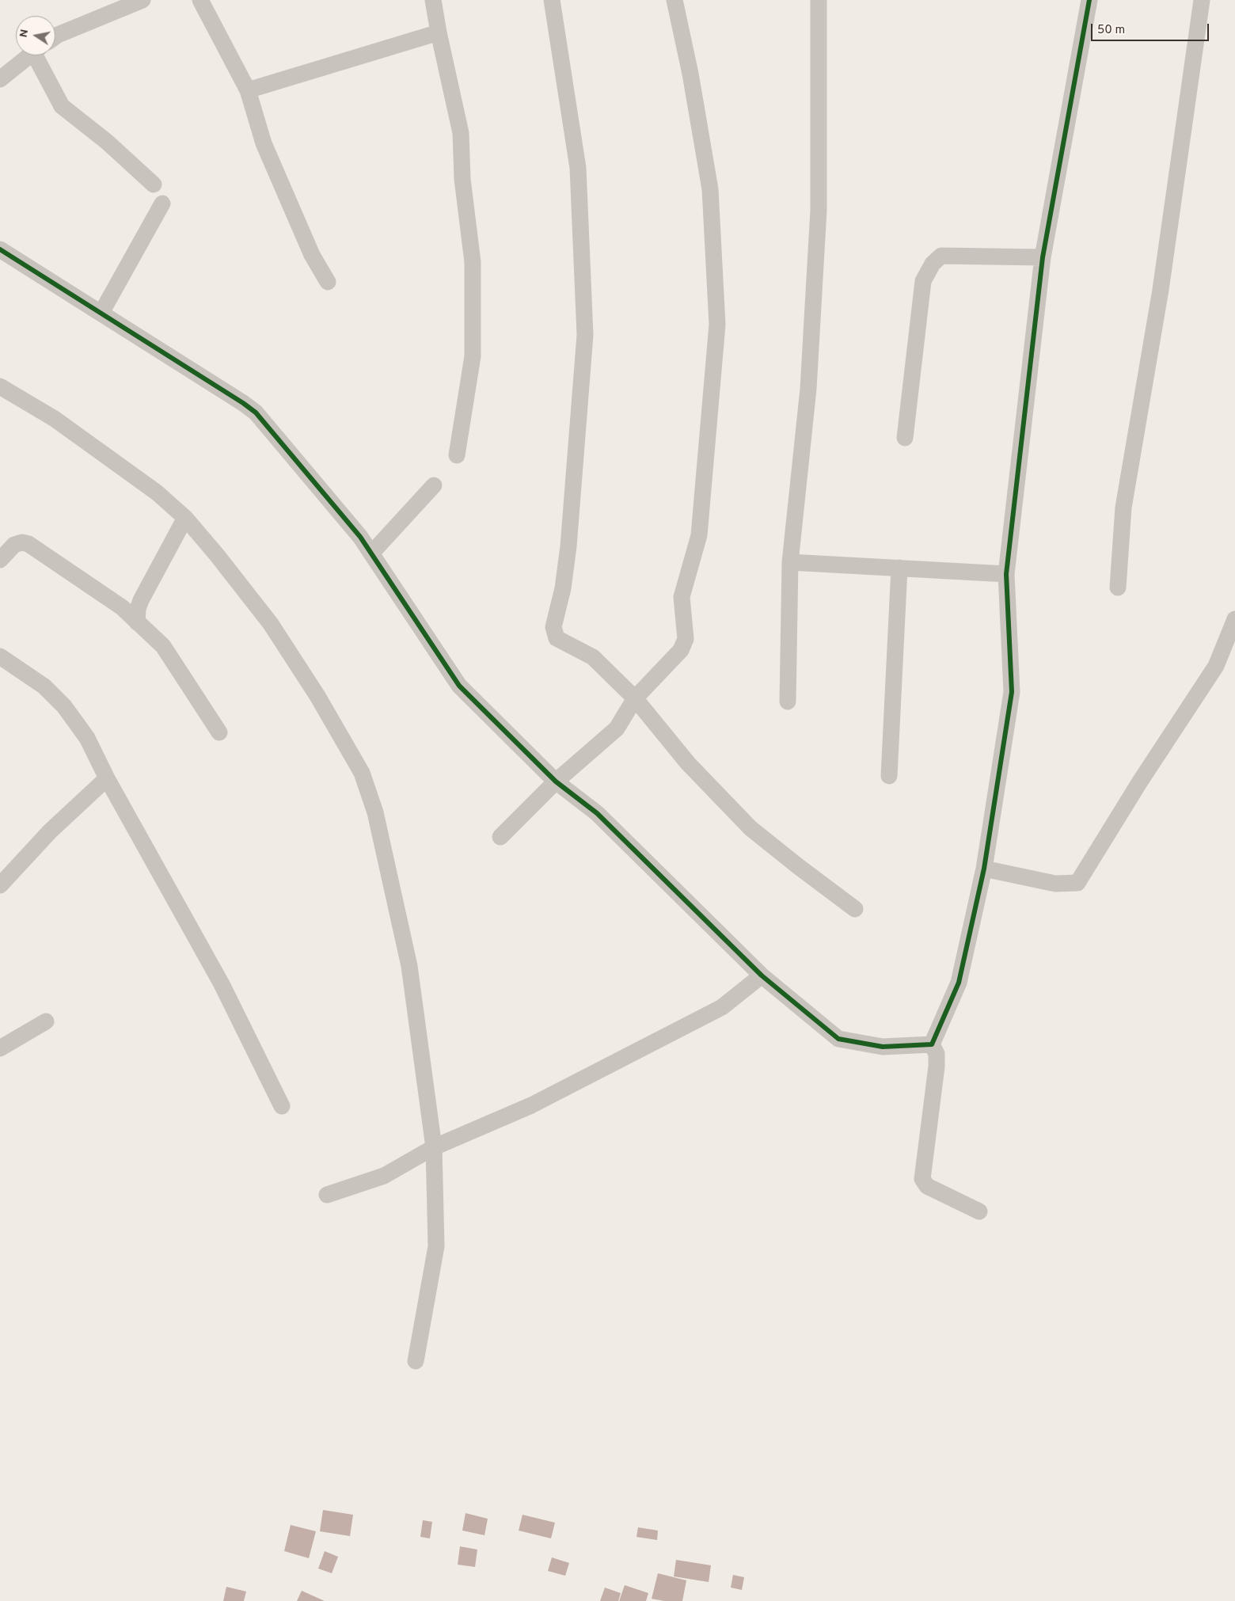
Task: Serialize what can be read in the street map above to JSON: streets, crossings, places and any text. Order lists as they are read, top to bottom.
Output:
{
  "scale_bar": "50 m",
  "north": "left"
}
